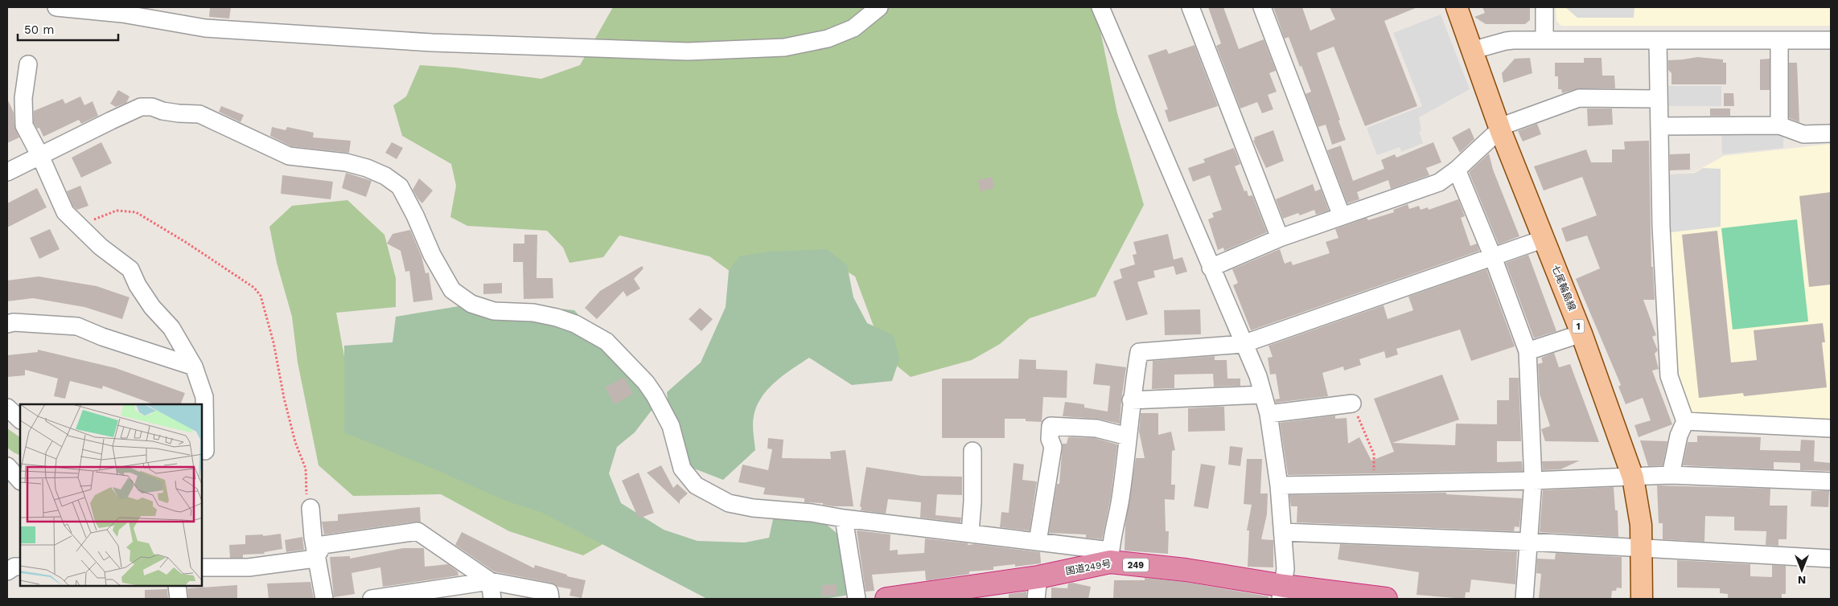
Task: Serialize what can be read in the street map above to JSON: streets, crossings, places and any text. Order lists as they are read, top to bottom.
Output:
{
  "streets": {
    "highway": ["249", "国道249号"],
    "main road": ["七尾輪島線", "1"]
  },
  "scale_bar": "50 m",
  "north": "bottom"
}
